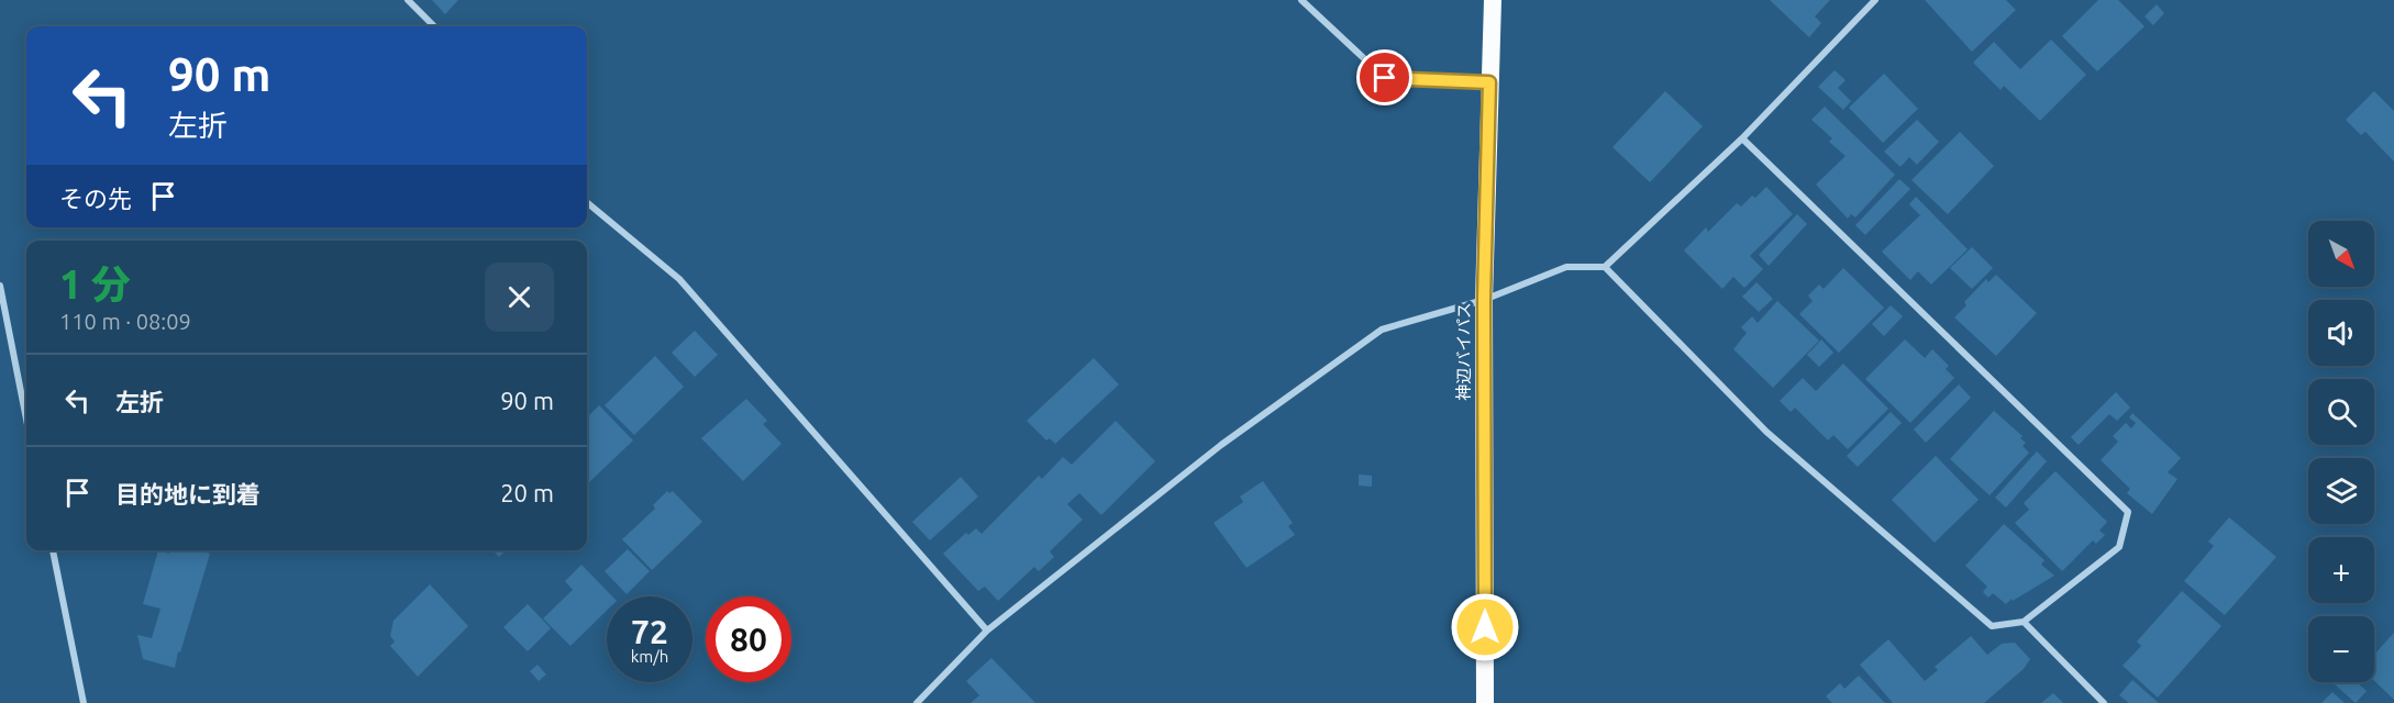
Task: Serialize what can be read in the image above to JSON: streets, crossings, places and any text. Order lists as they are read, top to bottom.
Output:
{
  "streets": {
    "highway": ["神辺バイパス"]
  },
  "north": "bottom right",
  "page": {
    "turn": ["90 m", "左折"],
    "then": "その先",
    "map_buttons": ["+", "−"],
    "heading": ["1 分", "110 m · 08:09"],
    "list": [
      {
        "name": "左折",
        "value": "90 m"
      },
      {
        "name": "目的地に到着",
        "value": "20 m"
      }
    ],
    "speed": "72 km/h",
    "limit": "80"
  }
}
